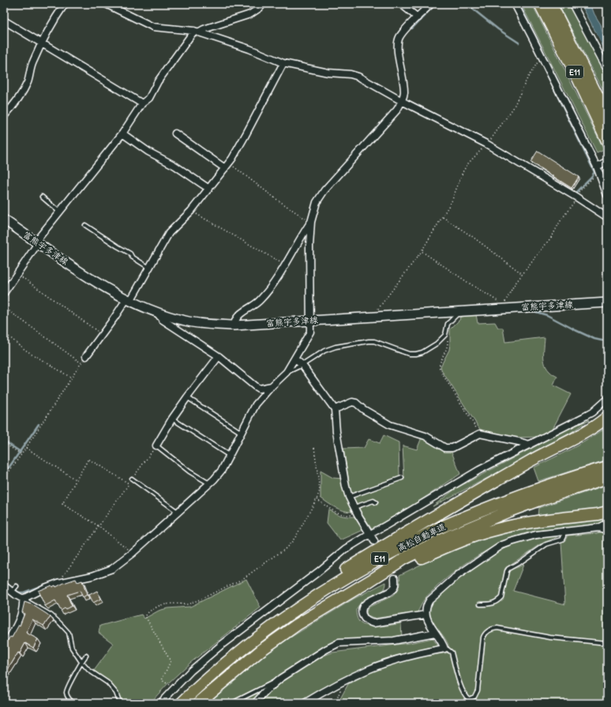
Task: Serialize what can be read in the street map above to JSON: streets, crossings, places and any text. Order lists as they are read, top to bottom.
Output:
{
  "streets": {
    "highway": ["E11", "高松自動車道"],
    "main road": ["富熊宇多津線"]
  }
}
